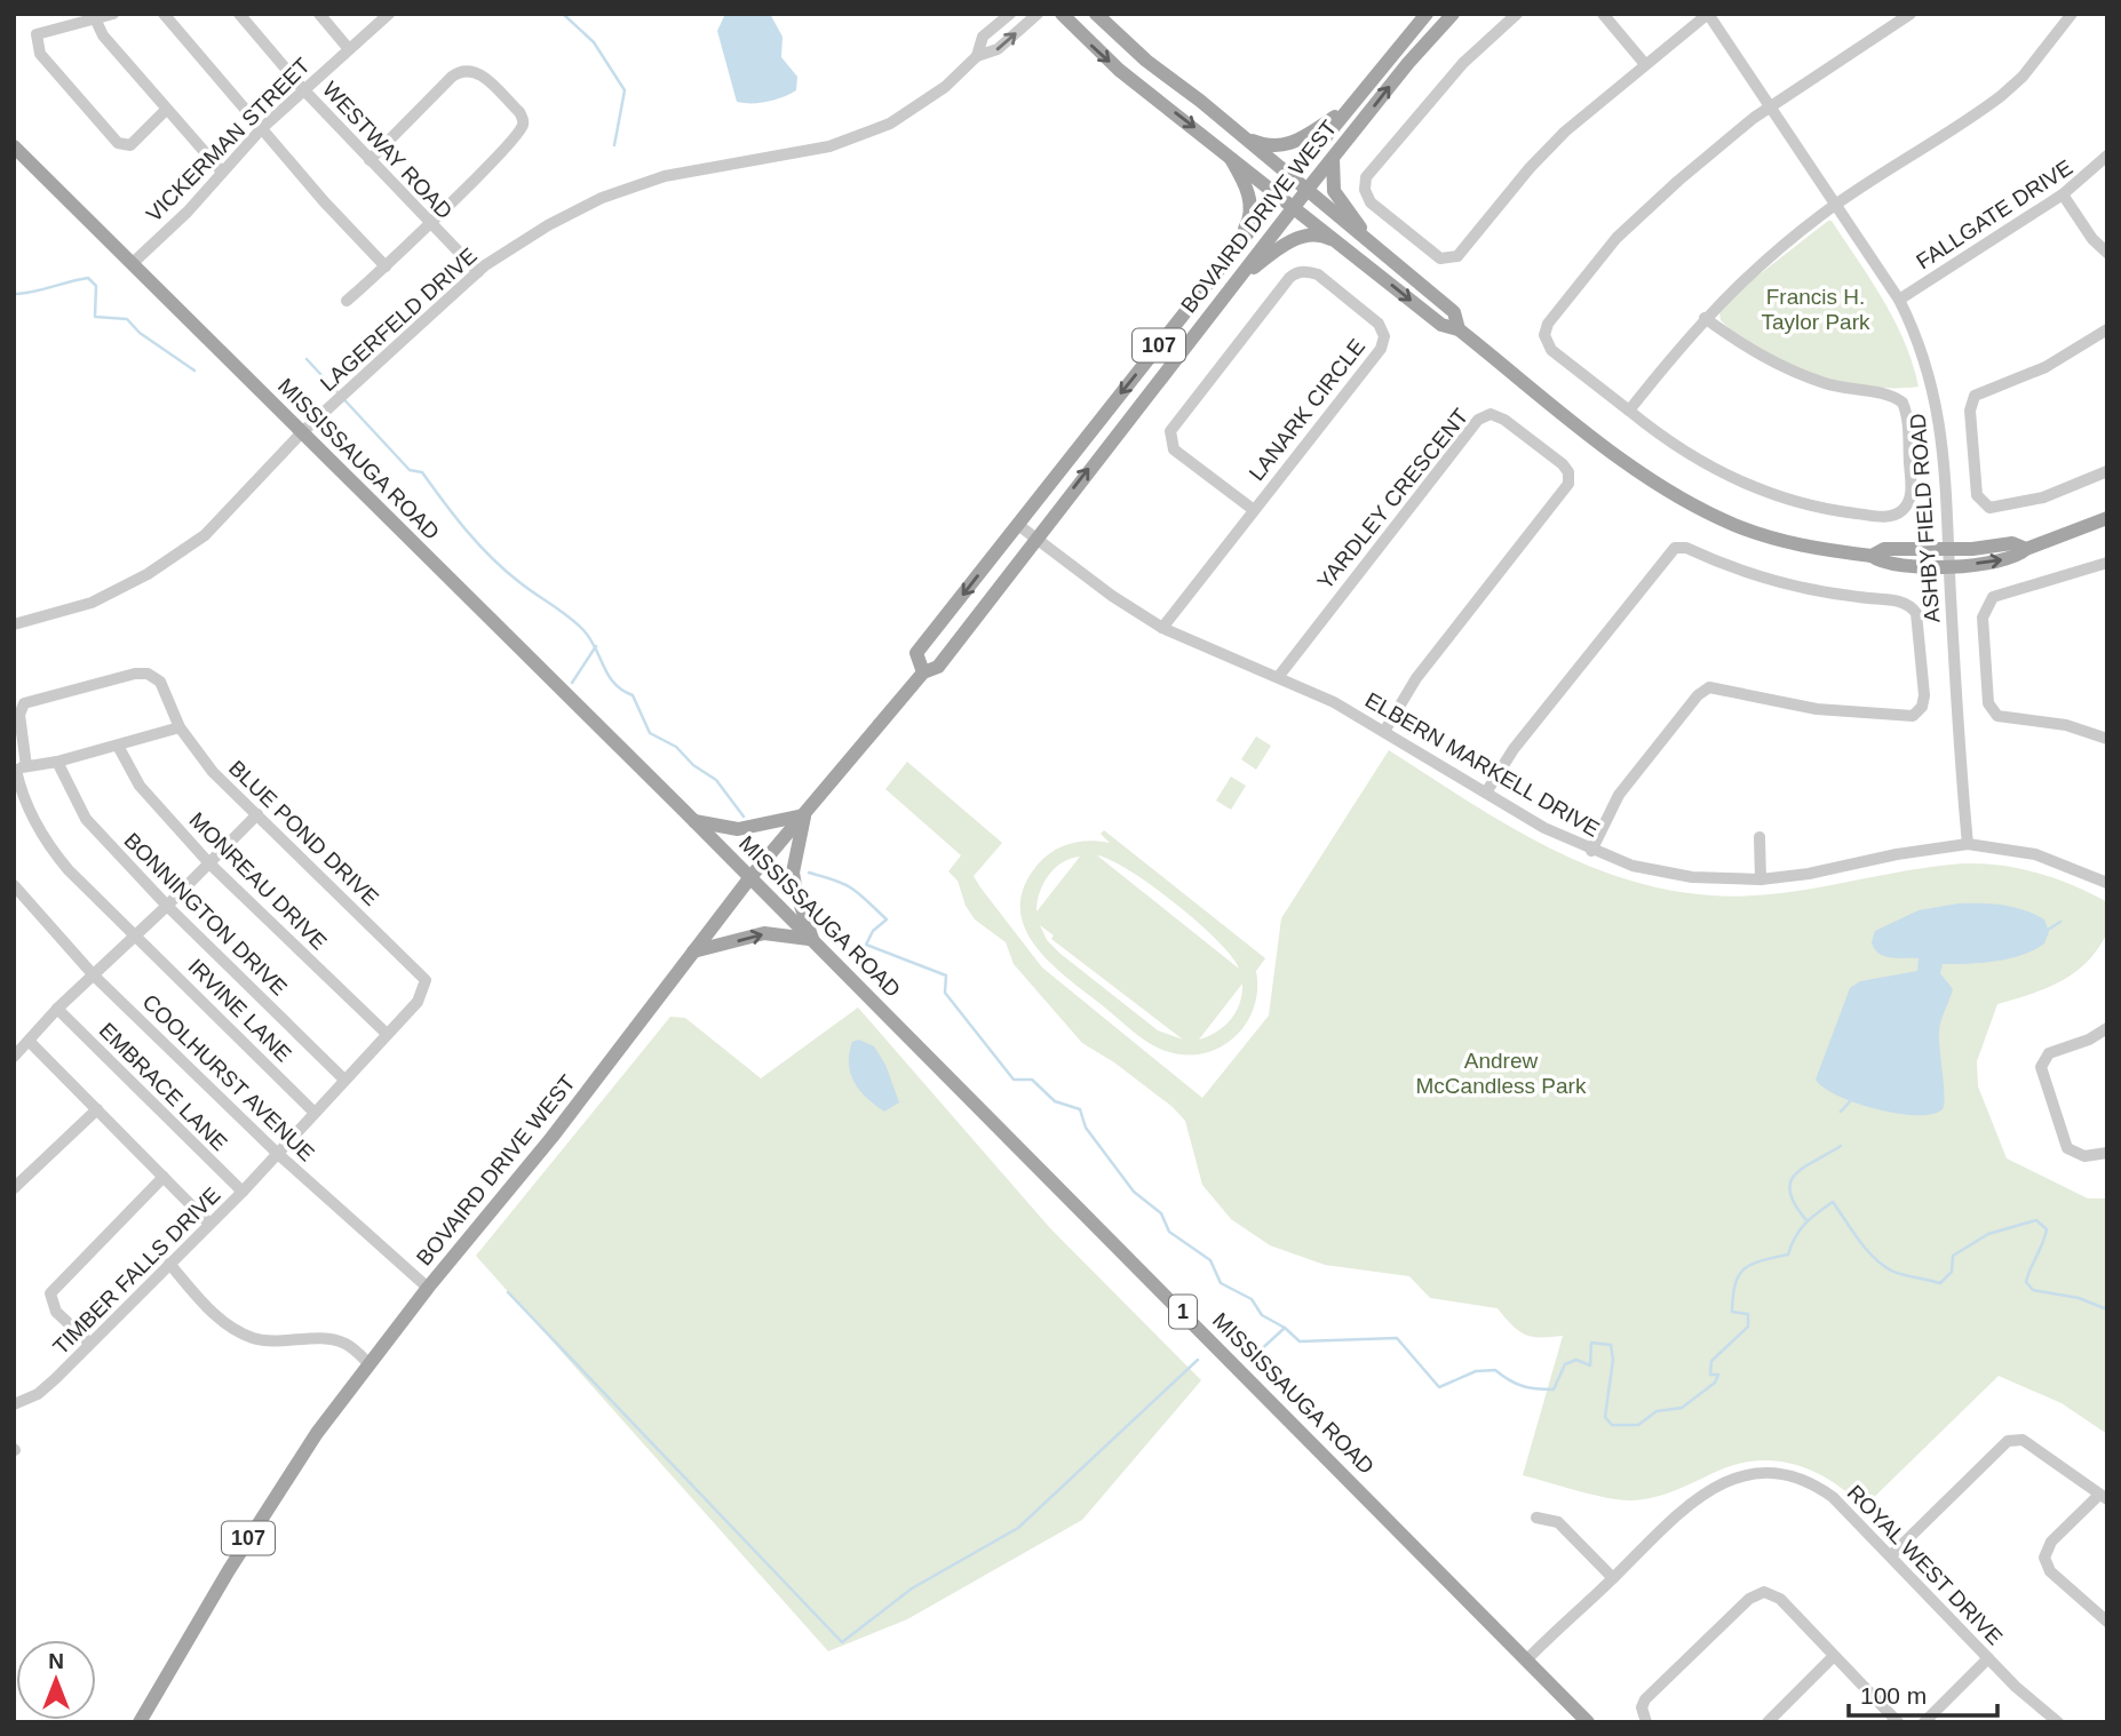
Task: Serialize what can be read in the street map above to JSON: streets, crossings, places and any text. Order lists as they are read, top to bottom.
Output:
{
  "streets": {
    "main road": [
      "BOVAIRD DRIVE WEST",
      "107",
      "MISSISSAUGA ROAD",
      "1"
    ],
    "street": [
      "VICKERMAN STREET",
      "WESTWAY ROAD",
      "FALLGATE DRIVE",
      "LAGERFELD DRIVE",
      "LANARK CIRCLE",
      "YARDLEY CRESCENT",
      "ASHBY FIELD ROAD",
      "ELBERN MARKELL DRIVE",
      "BLUE POND DRIVE",
      "MONREAU DRIVE",
      "BONNINGTON DRIVE",
      "IRVINE LANE",
      "COOLHURST AVENUE",
      "EMBRACE LANE",
      "TIMBER FALLS DRIVE",
      "ROYAL WEST DRIVE"
    ]
  },
  "crossings": [
    ["VICKERMAN STREET", "WESTWAY ROAD"],
    ["VICKERMAN STREET", "MISSISSAUGA ROAD"],
    ["WESTWAY ROAD", "LAGERFELD DRIVE"],
    ["FALLGATE DRIVE", "ASHBY FIELD ROAD"],
    ["BOVAIRD DRIVE WEST", "MISSISSAUGA ROAD"],
    ["BOVAIRD DRIVE WEST", "ELBERN MARKELL DRIVE"],
    ["BOVAIRD DRIVE WEST", "COOLHURST AVENUE"],
    ["LAGERFELD DRIVE", "MISSISSAUGA ROAD"],
    ["LANARK CIRCLE", "ELBERN MARKELL DRIVE"],
    ["MISSISSAUGA ROAD", "ROYAL WEST DRIVE"],
    ["YARDLEY CRESCENT", "ELBERN MARKELL DRIVE"],
    ["ASHBY FIELD ROAD", "ELBERN MARKELL DRIVE"],
    ["BLUE POND DRIVE", "MONREAU DRIVE"],
    ["BLUE POND DRIVE", "BONNINGTON DRIVE"],
    ["BLUE POND DRIVE", "IRVINE LANE"],
    ["BLUE POND DRIVE", "COOLHURST AVENUE"],
    ["BLUE POND DRIVE", "TIMBER FALLS DRIVE"],
    ["COOLHURST AVENUE", "TIMBER FALLS DRIVE"],
    ["EMBRACE LANE", "TIMBER FALLS DRIVE"]
  ],
  "parks": ["Francis H. Taylor Park", "Andrew McCandless Park"],
  "scale_bar": "100 m",
  "north": "top"
}
